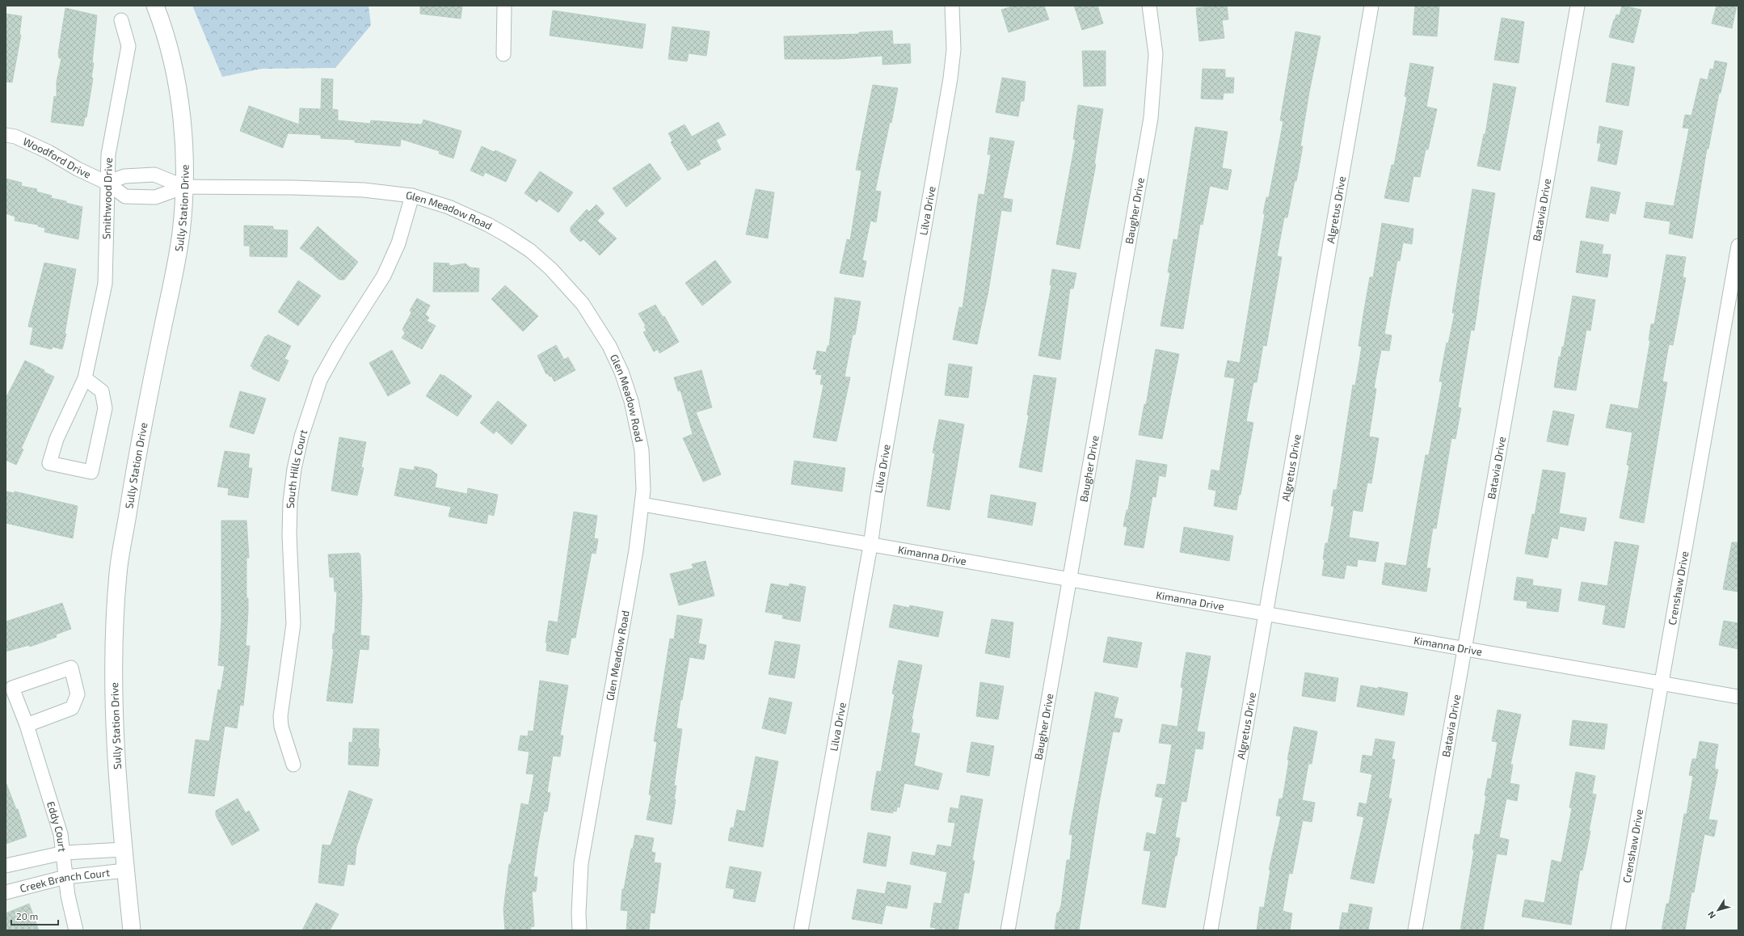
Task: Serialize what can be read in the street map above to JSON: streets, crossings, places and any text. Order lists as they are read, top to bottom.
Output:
{
  "streets": {
    "street": [
      "Woodford Drive",
      "Smithwood Drive",
      "Sully Station Drive",
      "Algretus Drive",
      "Batavia Drive",
      "Lilva Drive",
      "Baugher Drive",
      "Glen Meadow Road",
      "South Hills Court",
      "Kimanna Drive",
      "Crenshaw Drive",
      "Eddy Court",
      "Creek Branch Court"
    ]
  },
  "crossings": [
    ["Woodford Drive", "Smithwood Drive"],
    ["Woodford Drive", "Sully Station Drive"],
    ["Woodford Drive", "Glen Meadow Road"],
    ["Sully Station Drive", "Glen Meadow Road"],
    ["Sully Station Drive", "Creek Branch Court"],
    ["Algretus Drive", "Kimanna Drive"],
    ["Batavia Drive", "Kimanna Drive"],
    ["Lilva Drive", "Kimanna Drive"],
    ["Baugher Drive", "Kimanna Drive"],
    ["Glen Meadow Road", "South Hills Court"],
    ["Glen Meadow Road", "Kimanna Drive"],
    ["Kimanna Drive", "Crenshaw Drive"],
    ["Eddy Court", "Creek Branch Court"]
  ],
  "scale_bar": "20 m",
  "north": "bottom left"
}
